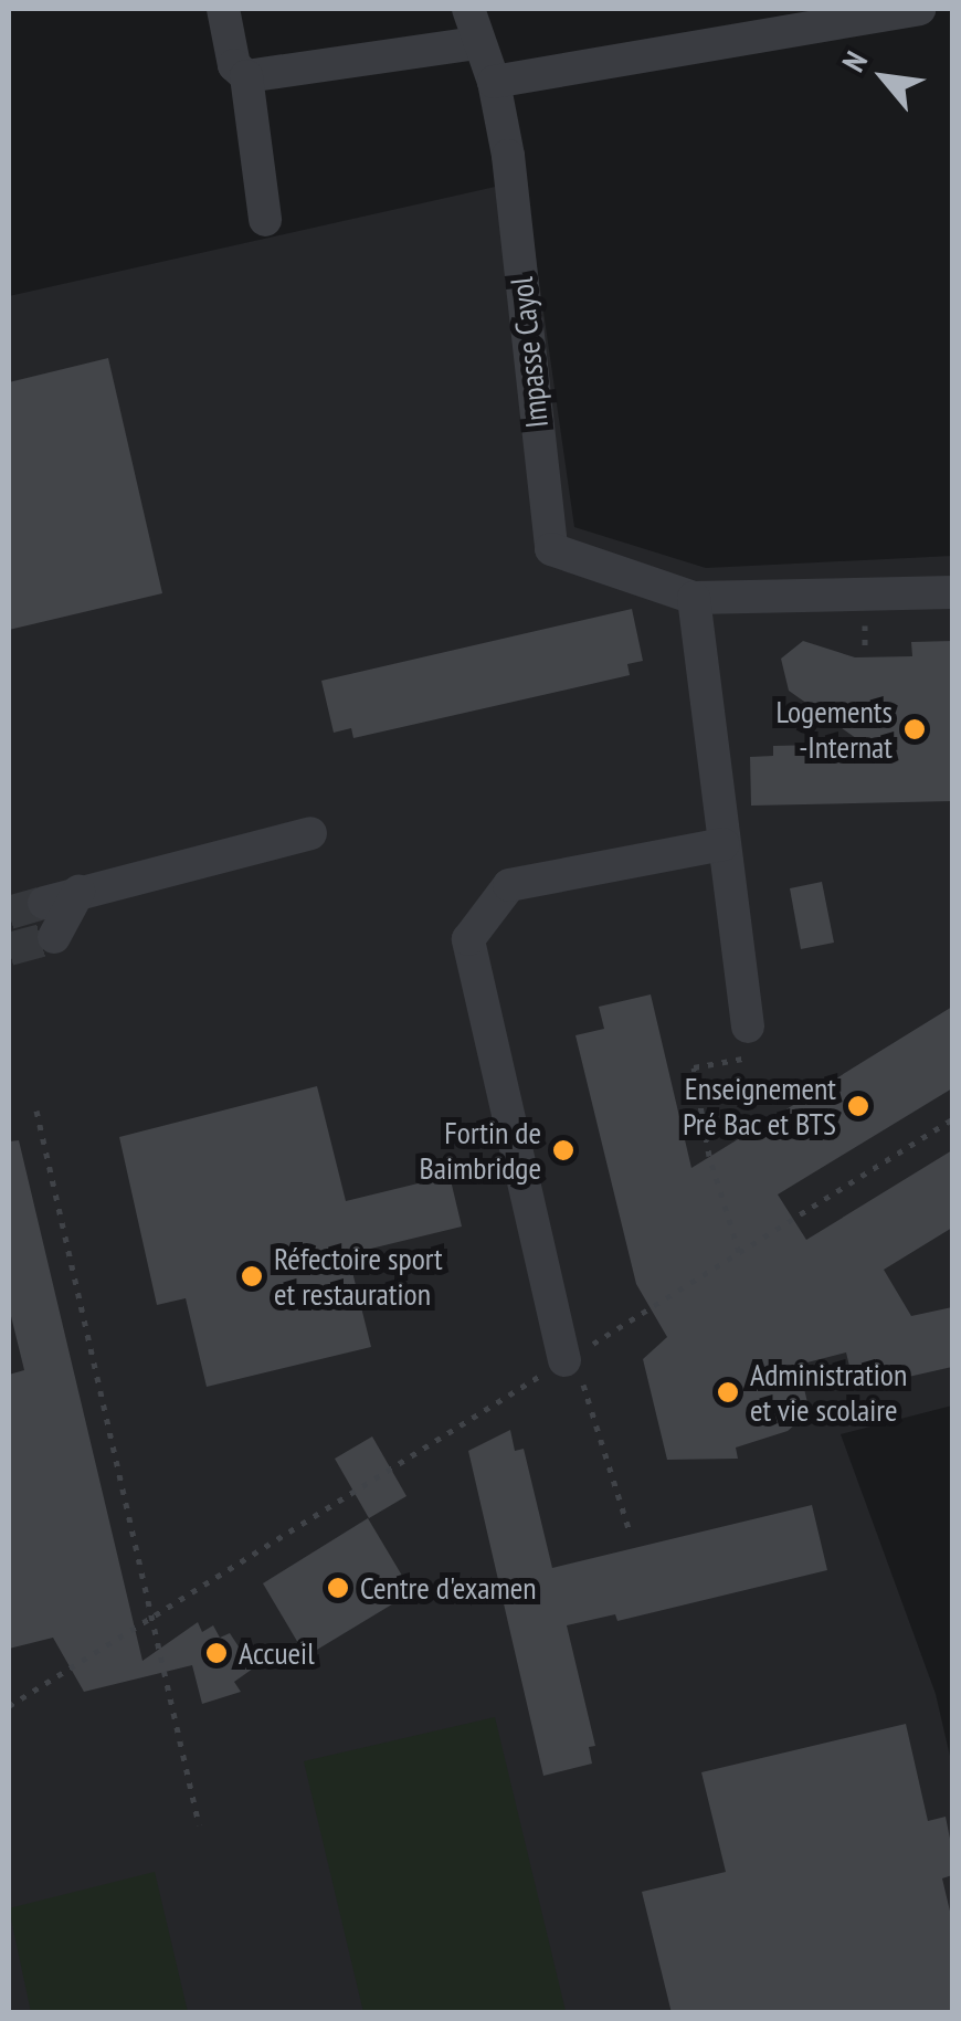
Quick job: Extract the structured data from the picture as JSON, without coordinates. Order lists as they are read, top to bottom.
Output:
{
  "streets": {
    "street": ["Impasse Cayol"]
  },
  "places": [
    "Logements -Internat",
    "Enseignement Pré Bac et BTS",
    "Fortin de Baimbridge",
    "Réfectoire sport et restauration",
    "Administration et vie scolaire",
    "Centre d'examen",
    "Accueil"
  ],
  "north": "top left"
}
